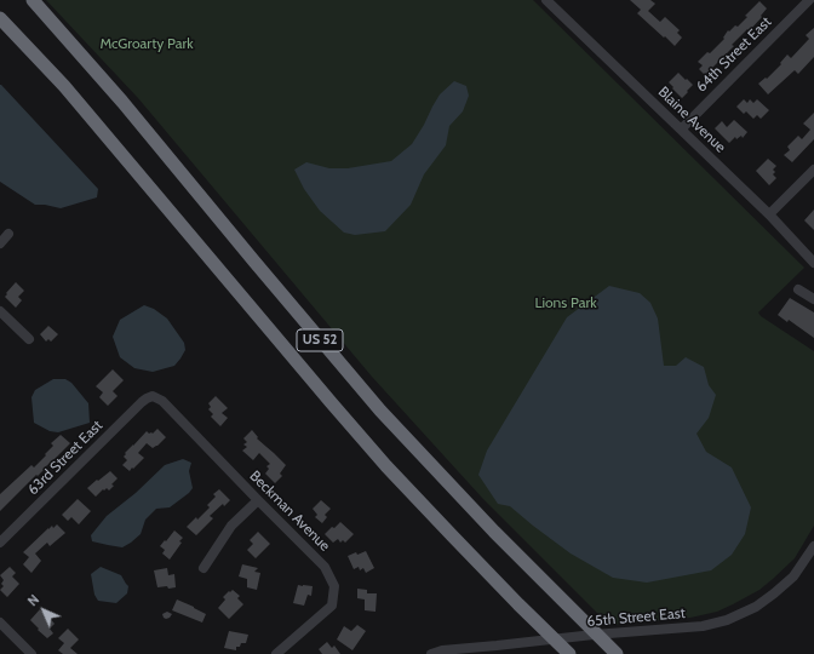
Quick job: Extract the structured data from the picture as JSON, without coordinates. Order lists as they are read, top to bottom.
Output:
{
  "streets": {
    "highway": ["US 52"],
    "street": [
      "64th Street East",
      "Blaine Avenue",
      "63rd Street East",
      "Beckman Avenue",
      "65th Street East"
    ]
  },
  "crossings": [
    ["64th Street East", "Blaine Avenue"],
    ["63rd Street East", "Beckman Avenue"]
  ],
  "parks": ["McGroarty Park", "Lions Park"],
  "north": "top left"
}
